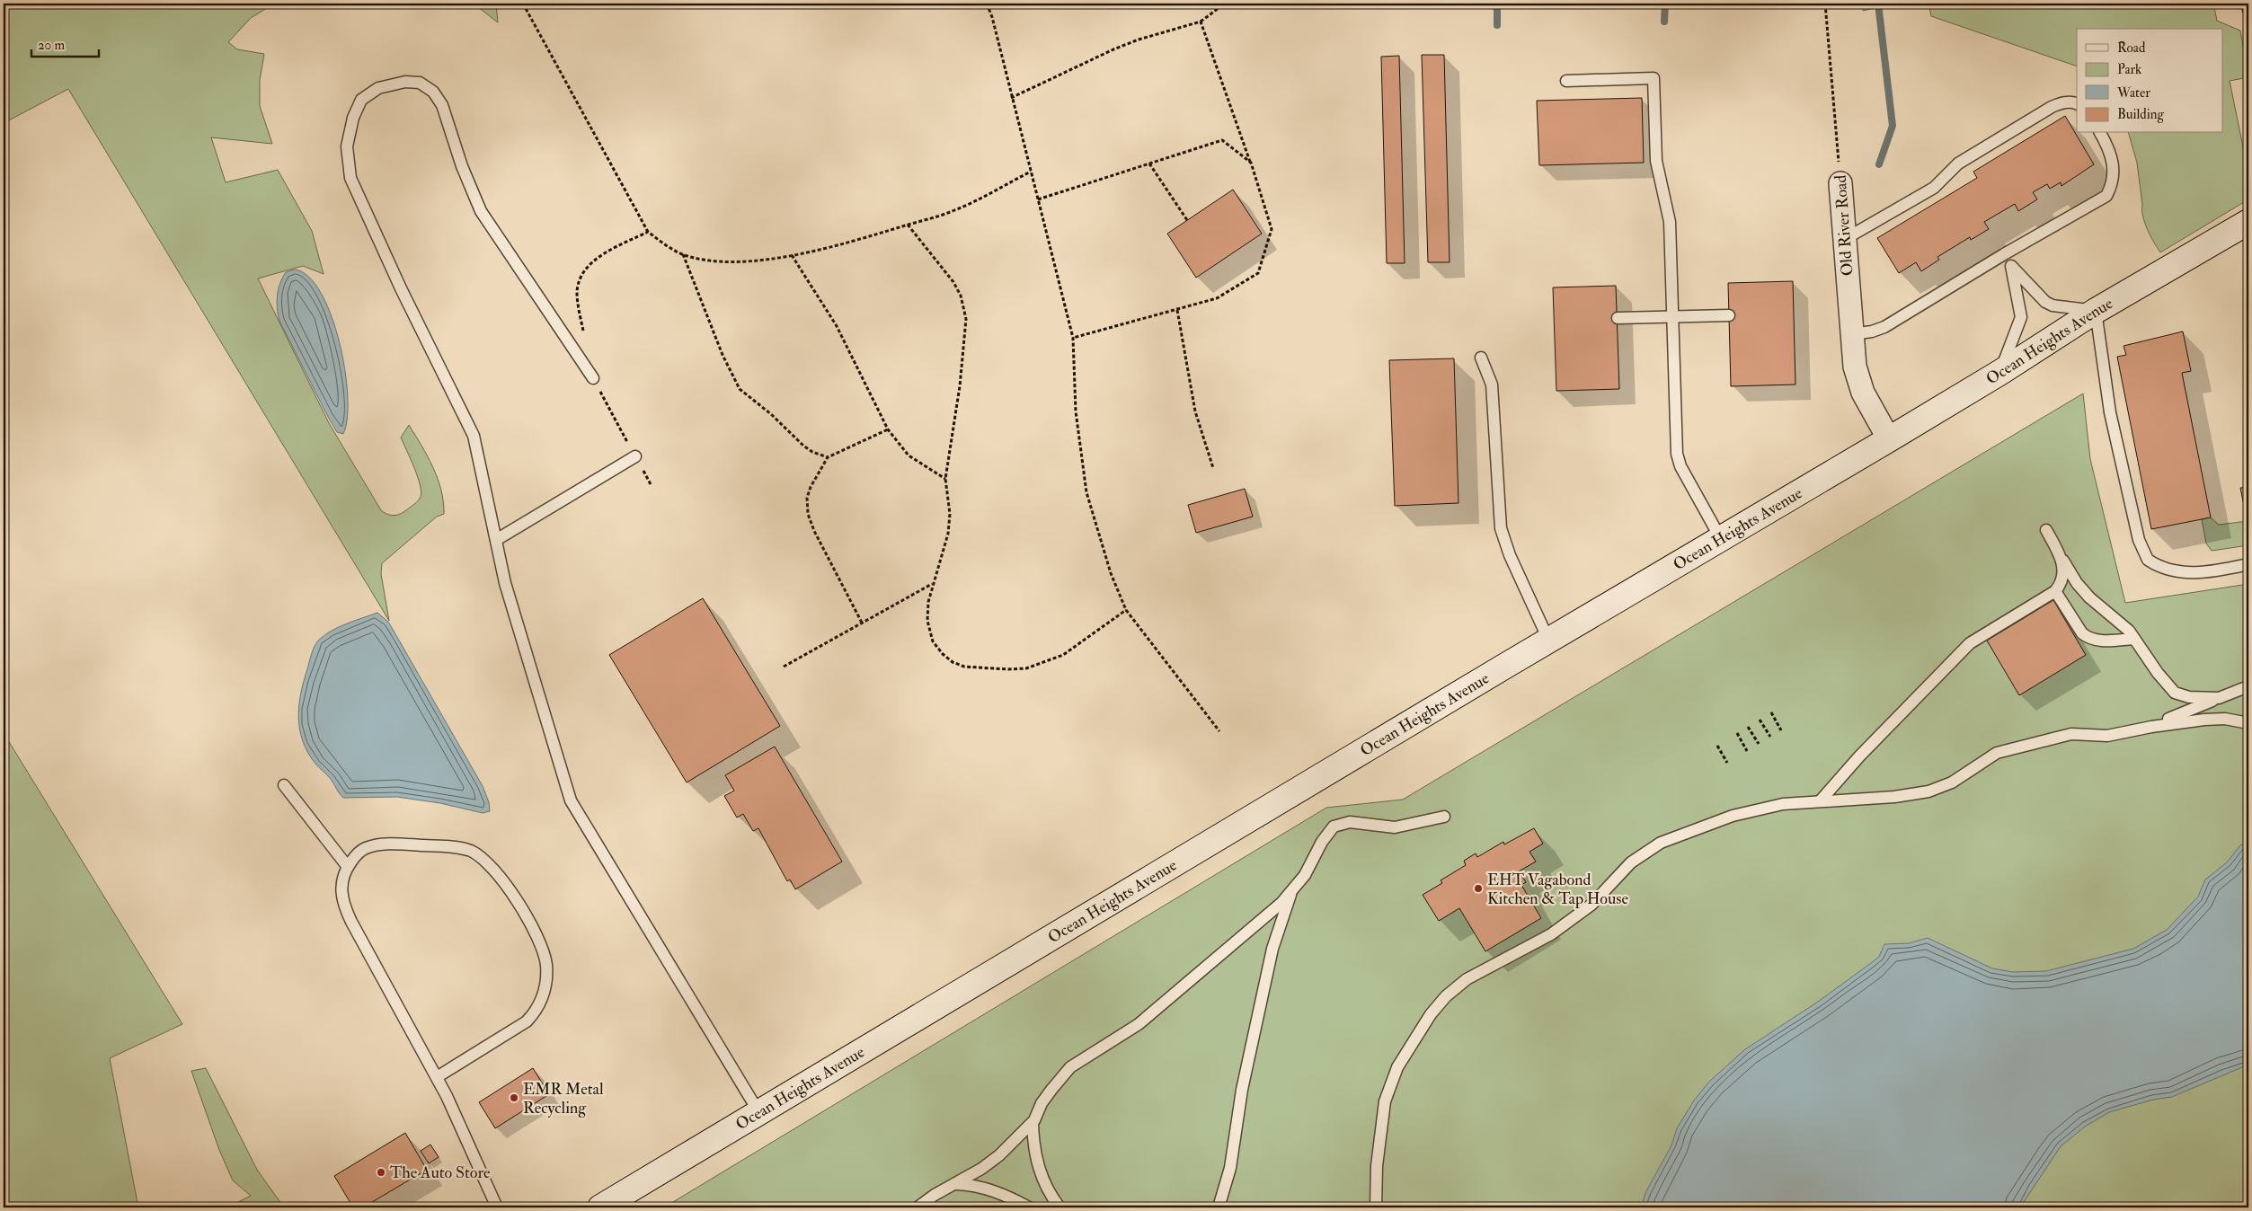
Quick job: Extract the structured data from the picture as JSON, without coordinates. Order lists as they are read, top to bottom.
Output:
{
  "streets": {
    "main road": ["Ocean Heights Avenue"],
    "street": ["Old River Road"]
  },
  "crossings": [
    ["Old River Road", "Ocean Heights Avenue"]
  ],
  "places": ["EHT Vagabond Kitchen & Tap House", "EMR Metal Recycling", "The Auto Store"],
  "legend": [
    "Road",
    "Park",
    "Water",
    "Building"
  ],
  "scale_bar": "20 m"
}
